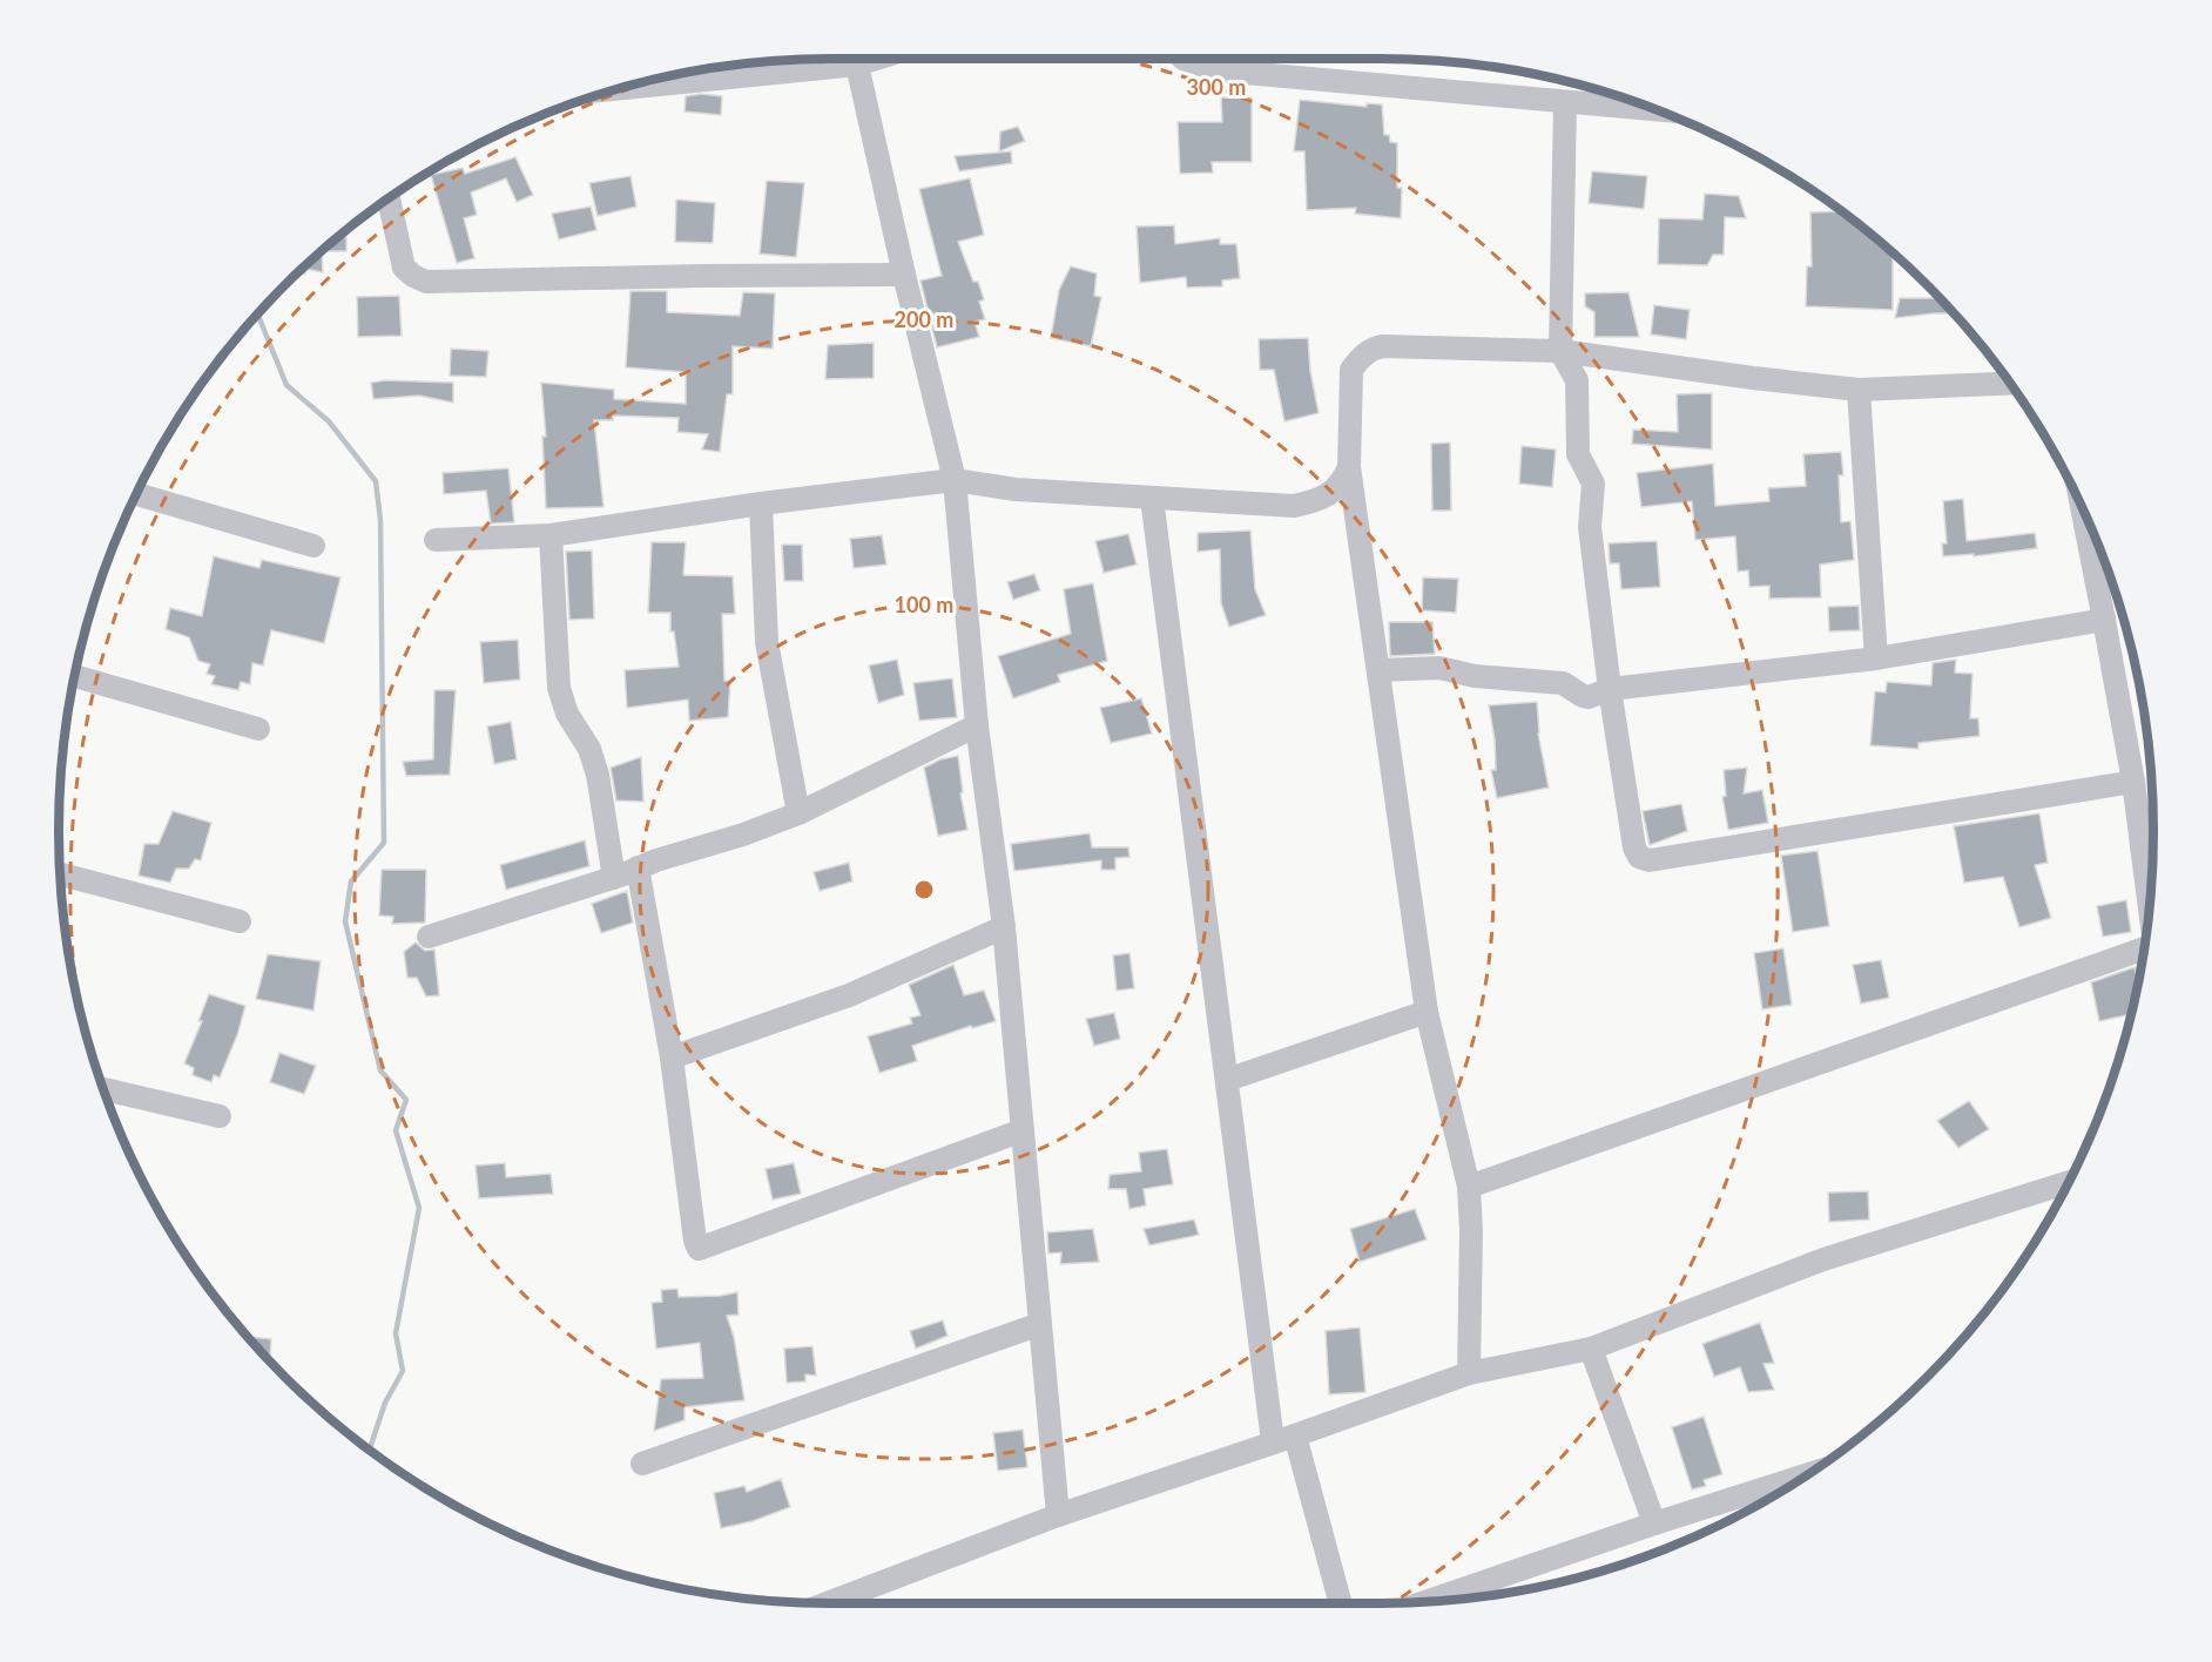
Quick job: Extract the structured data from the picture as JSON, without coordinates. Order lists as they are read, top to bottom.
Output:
{
  "rings": ["300 m", "200 m", "100 m"]
}
